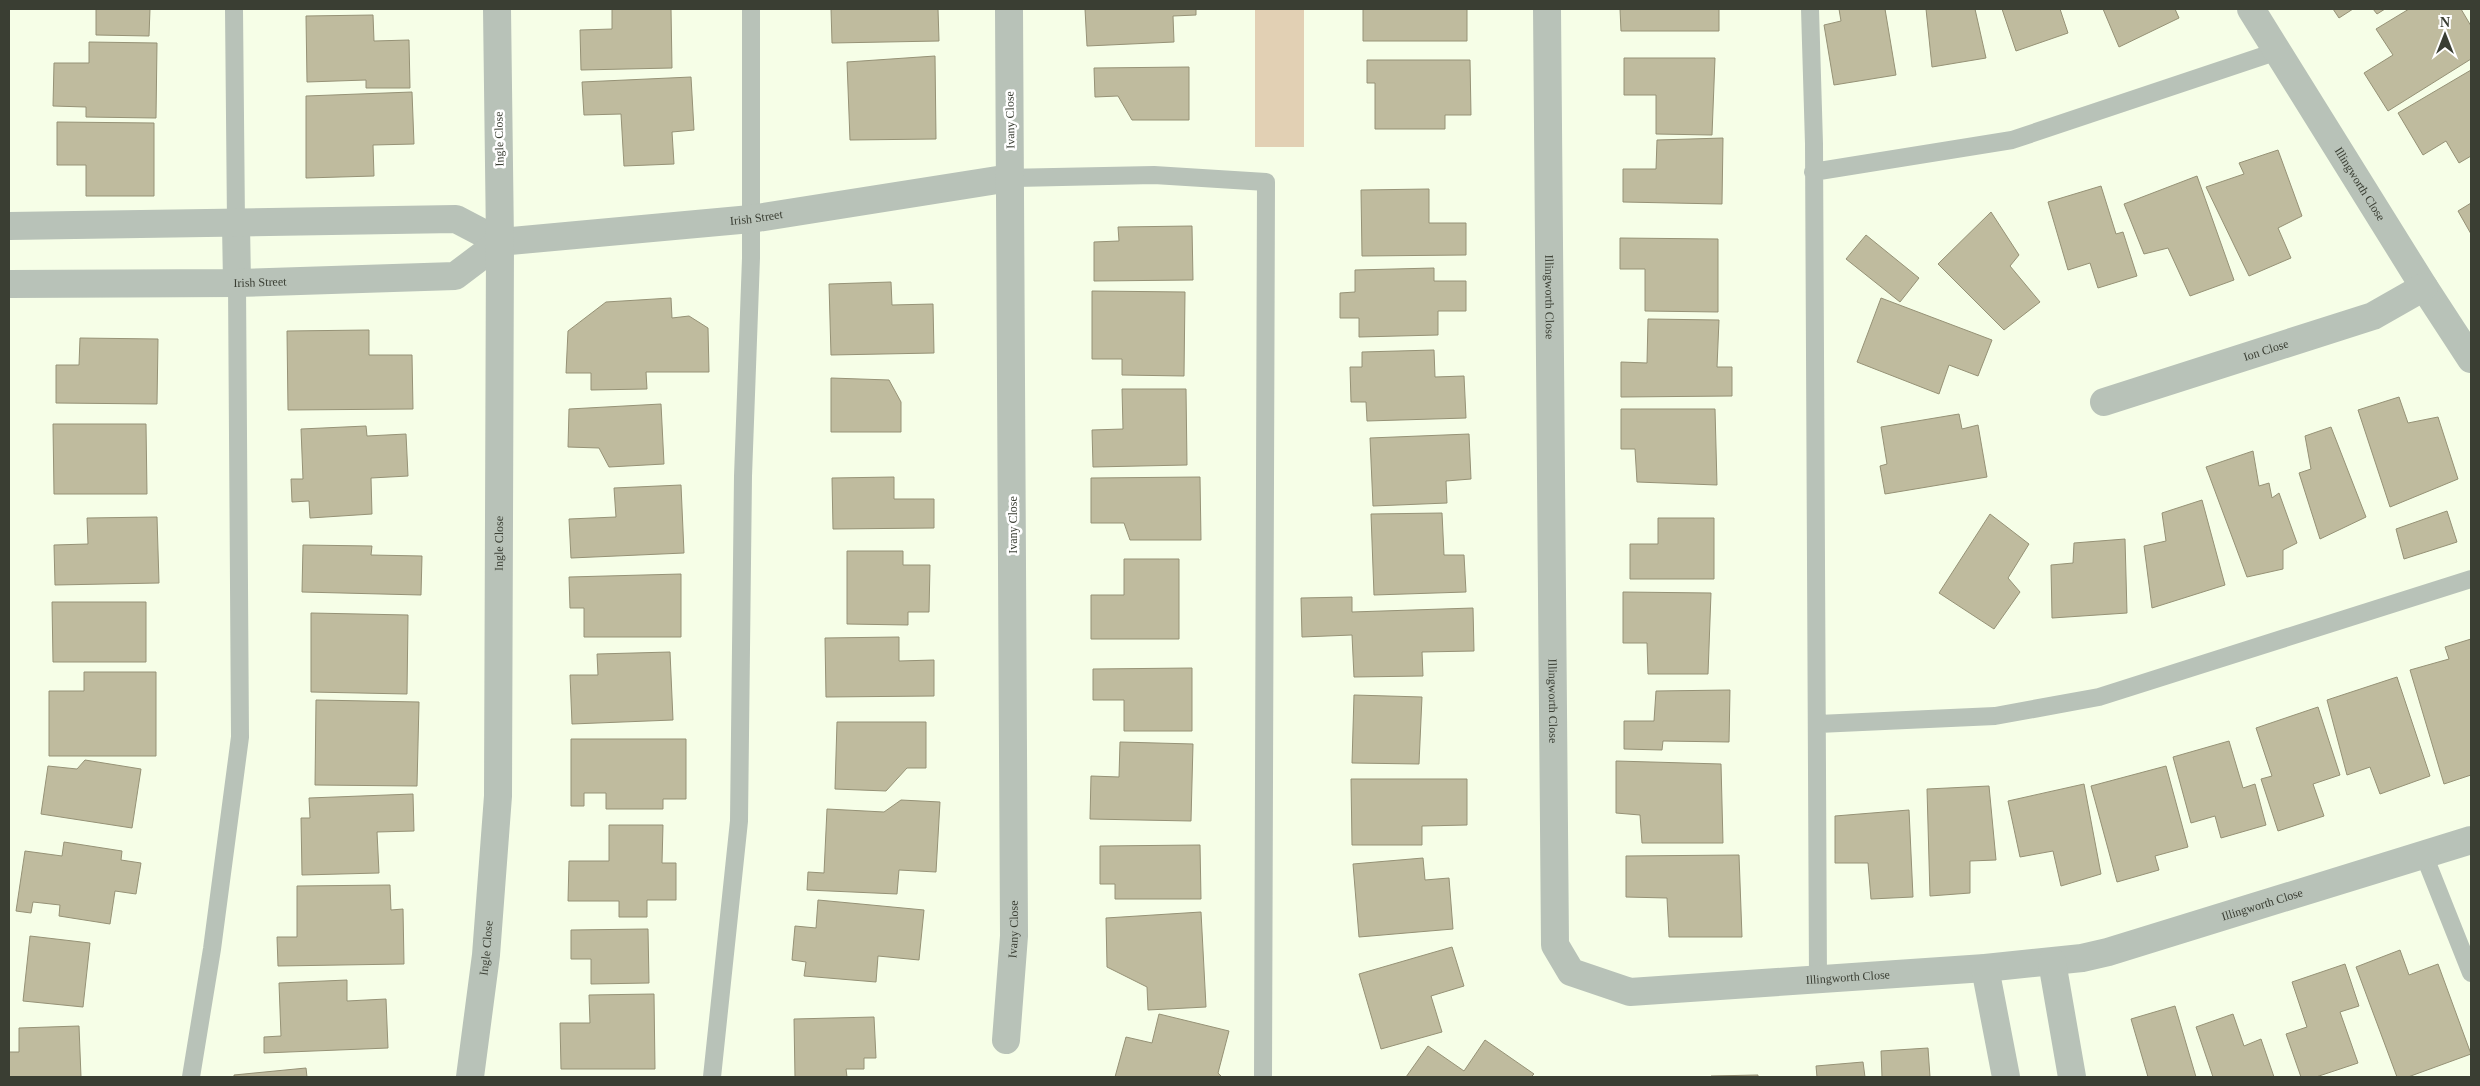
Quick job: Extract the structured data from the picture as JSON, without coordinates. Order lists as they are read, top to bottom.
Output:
{
  "streets": {
    "street": [
      "Ivany Close",
      "Ingle Close",
      "Illingworth Close",
      "Irish Street",
      "Ion Close"
    ]
  },
  "crossings": [
    ["Ivany Close", "Irish Street"],
    ["Ingle Close", "Irish Street"],
    ["Illingworth Close", "Ion Close"]
  ],
  "north": "top"
}
